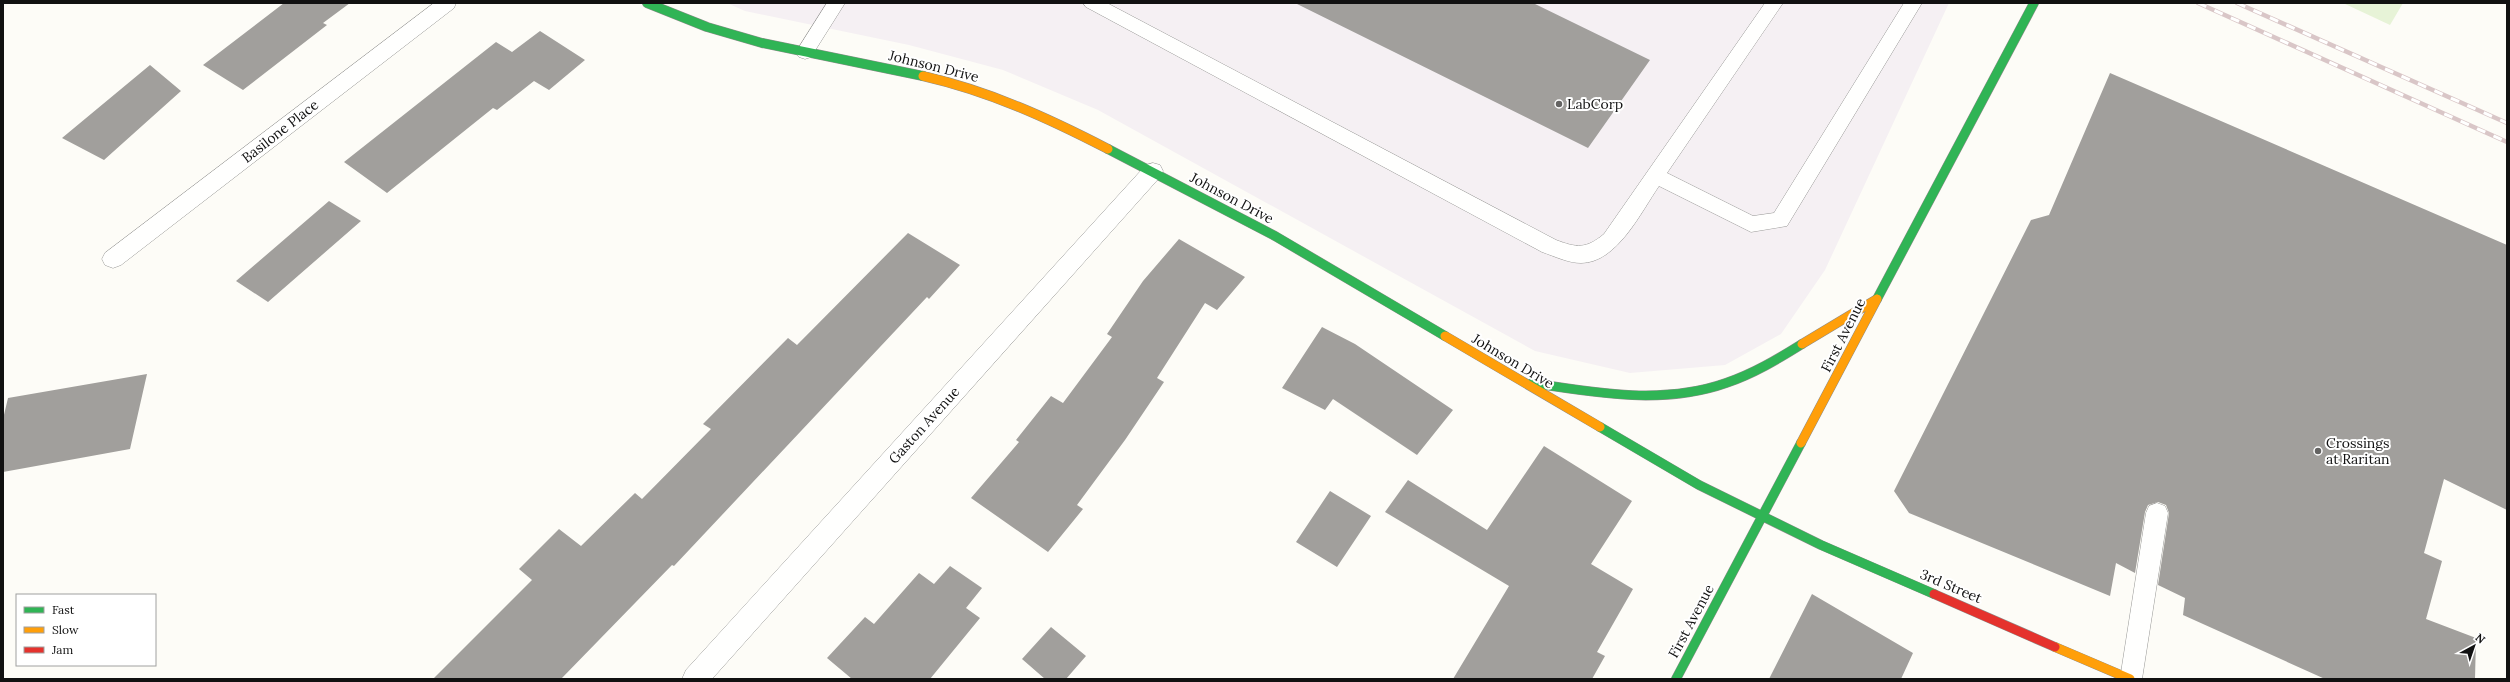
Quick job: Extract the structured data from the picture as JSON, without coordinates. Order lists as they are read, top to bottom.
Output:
{
  "streets": {
    "street": [
      "Johnson Drive",
      "Basilone Place",
      "First Avenue",
      "Gaston Avenue",
      "3rd Street"
    ]
  },
  "crossings": [
    ["Johnson Drive", "First Avenue"],
    ["Johnson Drive", "Gaston Avenue"],
    ["Johnson Drive", "3rd Street"],
    ["First Avenue", "3rd Street"]
  ],
  "places": ["LabCorp", "Crossings at Raritan"],
  "legend": ["Fast", "Slow", "Jam"],
  "north": "top right"
}
